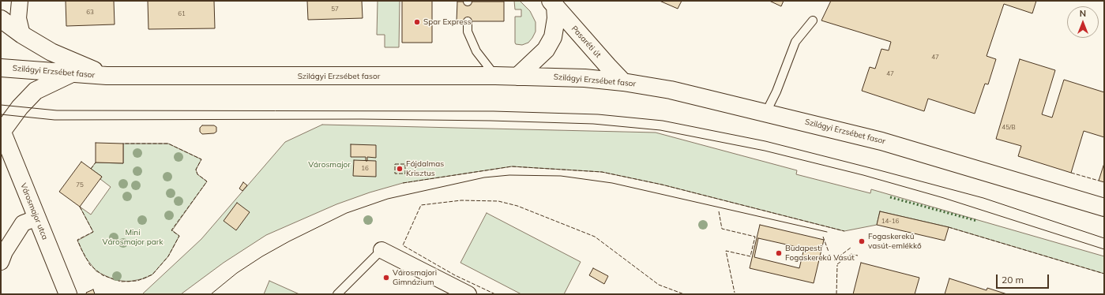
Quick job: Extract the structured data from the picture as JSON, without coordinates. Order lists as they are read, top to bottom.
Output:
{
  "streets": {
    "main road": ["Pasaréti út", "Szilágyi Erzsébet fasor", "Városmajor utca"]
  },
  "crossings": [
    ["Pasaréti út", "Szilágyi Erzsébet fasor"]
  ],
  "parks": ["Városmajor", "Mini Városmajor park"],
  "places": [
    "Spar Express",
    "Fájdalmas Krisztus",
    "Fogaskerekű vasút-emlékkő",
    "Budapesti Fogaskerekű Vasút",
    "Városmajori Gimnázium"
  ],
  "house_numbers": [
    "57",
    "63",
    "61",
    "47",
    "47",
    "45/B",
    "16",
    "75",
    "14-16"
  ],
  "scale_bar": "20 m",
  "north": "top"
}
